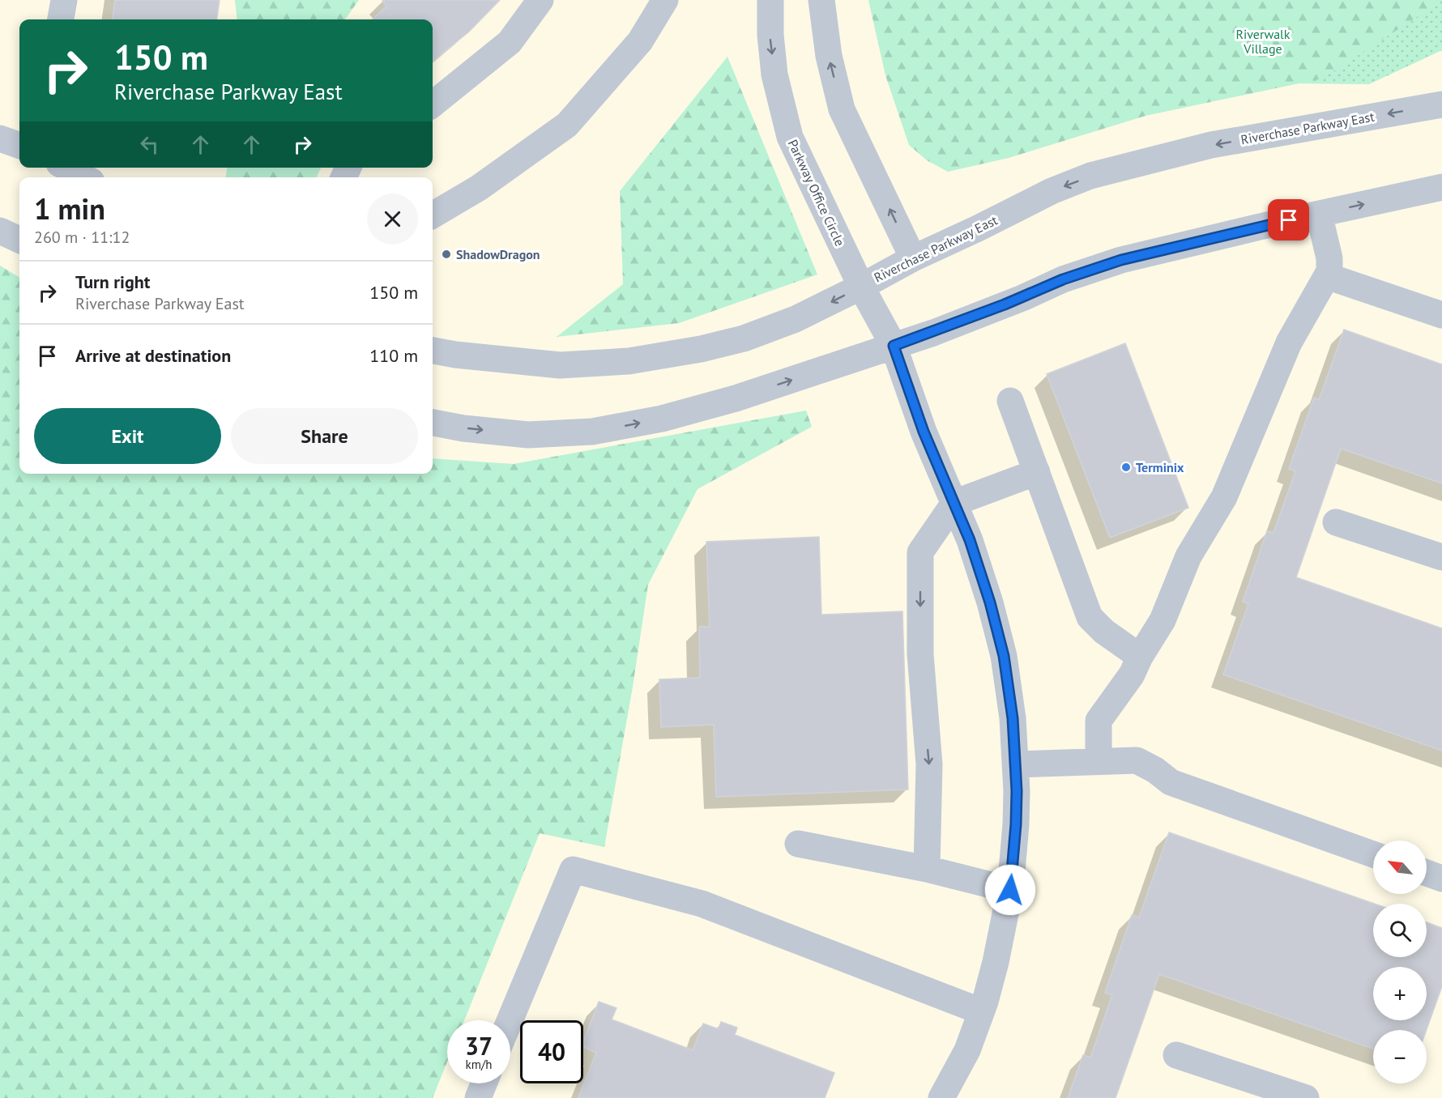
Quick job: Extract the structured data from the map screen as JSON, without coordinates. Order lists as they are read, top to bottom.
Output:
{
  "streets": {
    "street": ["Riverchase Parkway East", "Parkway Office Circle"]
  },
  "crossings": [
    ["Riverchase Parkway East", "Parkway Office Circle"]
  ],
  "parks": ["Riverwalk Village"],
  "places": ["ShadowDragon", "Terminix"],
  "north": "top left",
  "page": {
    "turn": ["150 m", "Riverchase Parkway East"],
    "heading": ["1 min", "260 m · 11:12"],
    "list": [
      {
        "name": "Turn right",
        "note": "Riverchase Parkway East",
        "value": "150 m"
      },
      {
        "name": "Arrive at destination",
        "value": "110 m"
      }
    ],
    "buttons": ["Exit", "Share"],
    "map_buttons": ["+", "−"],
    "speed": "37 km/h",
    "limit": "40"
  }
}
